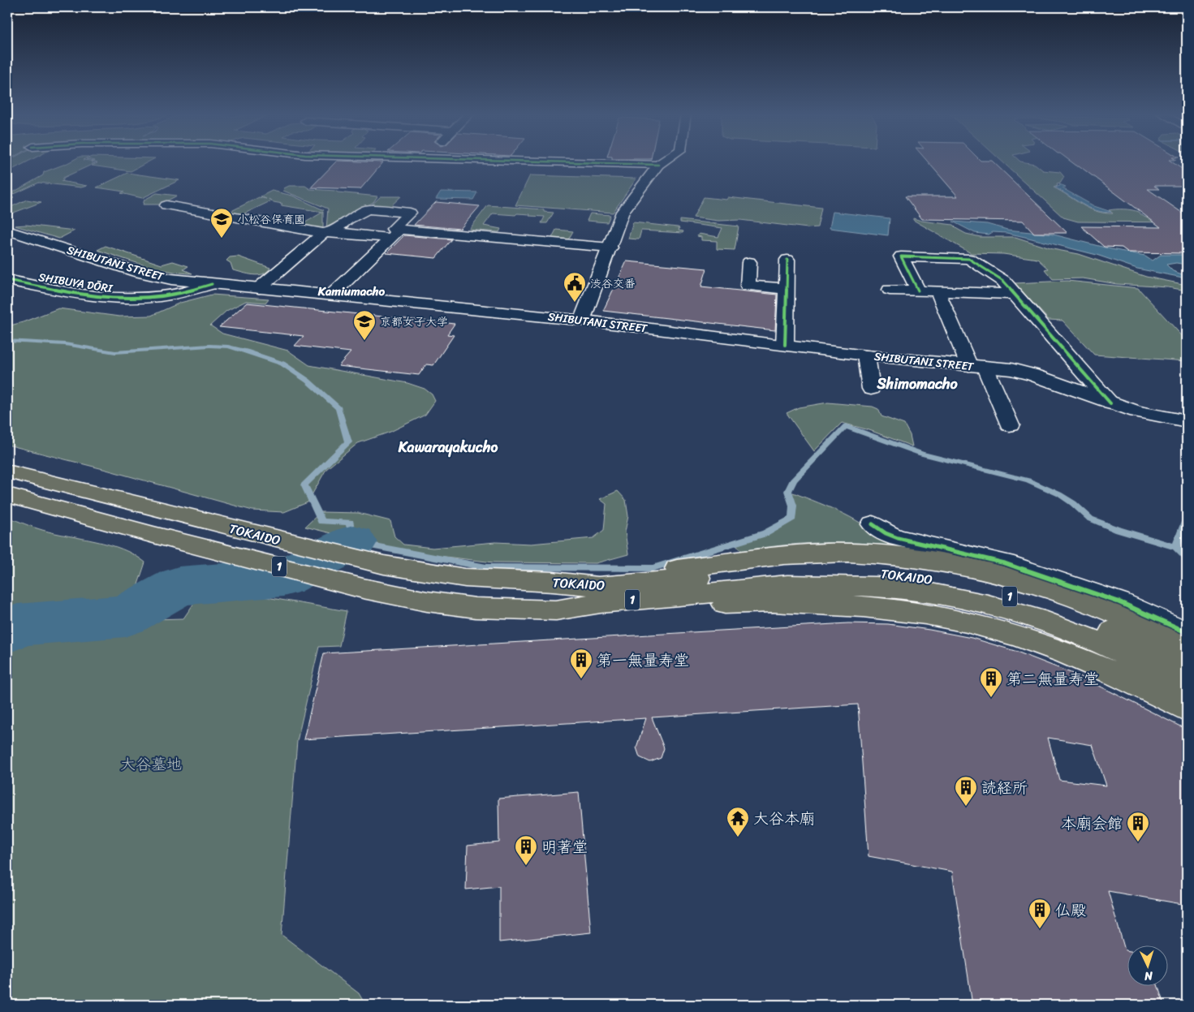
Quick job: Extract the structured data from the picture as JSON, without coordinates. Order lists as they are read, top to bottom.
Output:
{
  "streets": {
    "highway": ["TOKAIDO", "1"],
    "street": ["SHIBUTANI STREET", "SHIBUYA DŌRI"]
  },
  "crossings": [
    ["SHIBUTANI STREET", "SHIBUYA DŌRI"],
    ["TOKAIDO", "1"]
  ],
  "districts": ["Kamiumacho", "Shimomacho", "Kawarayakucho"],
  "parks": ["大谷墓地"],
  "places": {
    "school or university": ["小松谷保育園", "京都女子大学"],
    "public building": ["渋谷交番"],
    "building": [
      "第一無量寿堂",
      "第二無量寿堂",
      "読経所",
      "本廟会館",
      "明著堂",
      "仏殿"
    ],
    "temple": ["大谷本廟"]
  },
  "north": "bottom"
}
